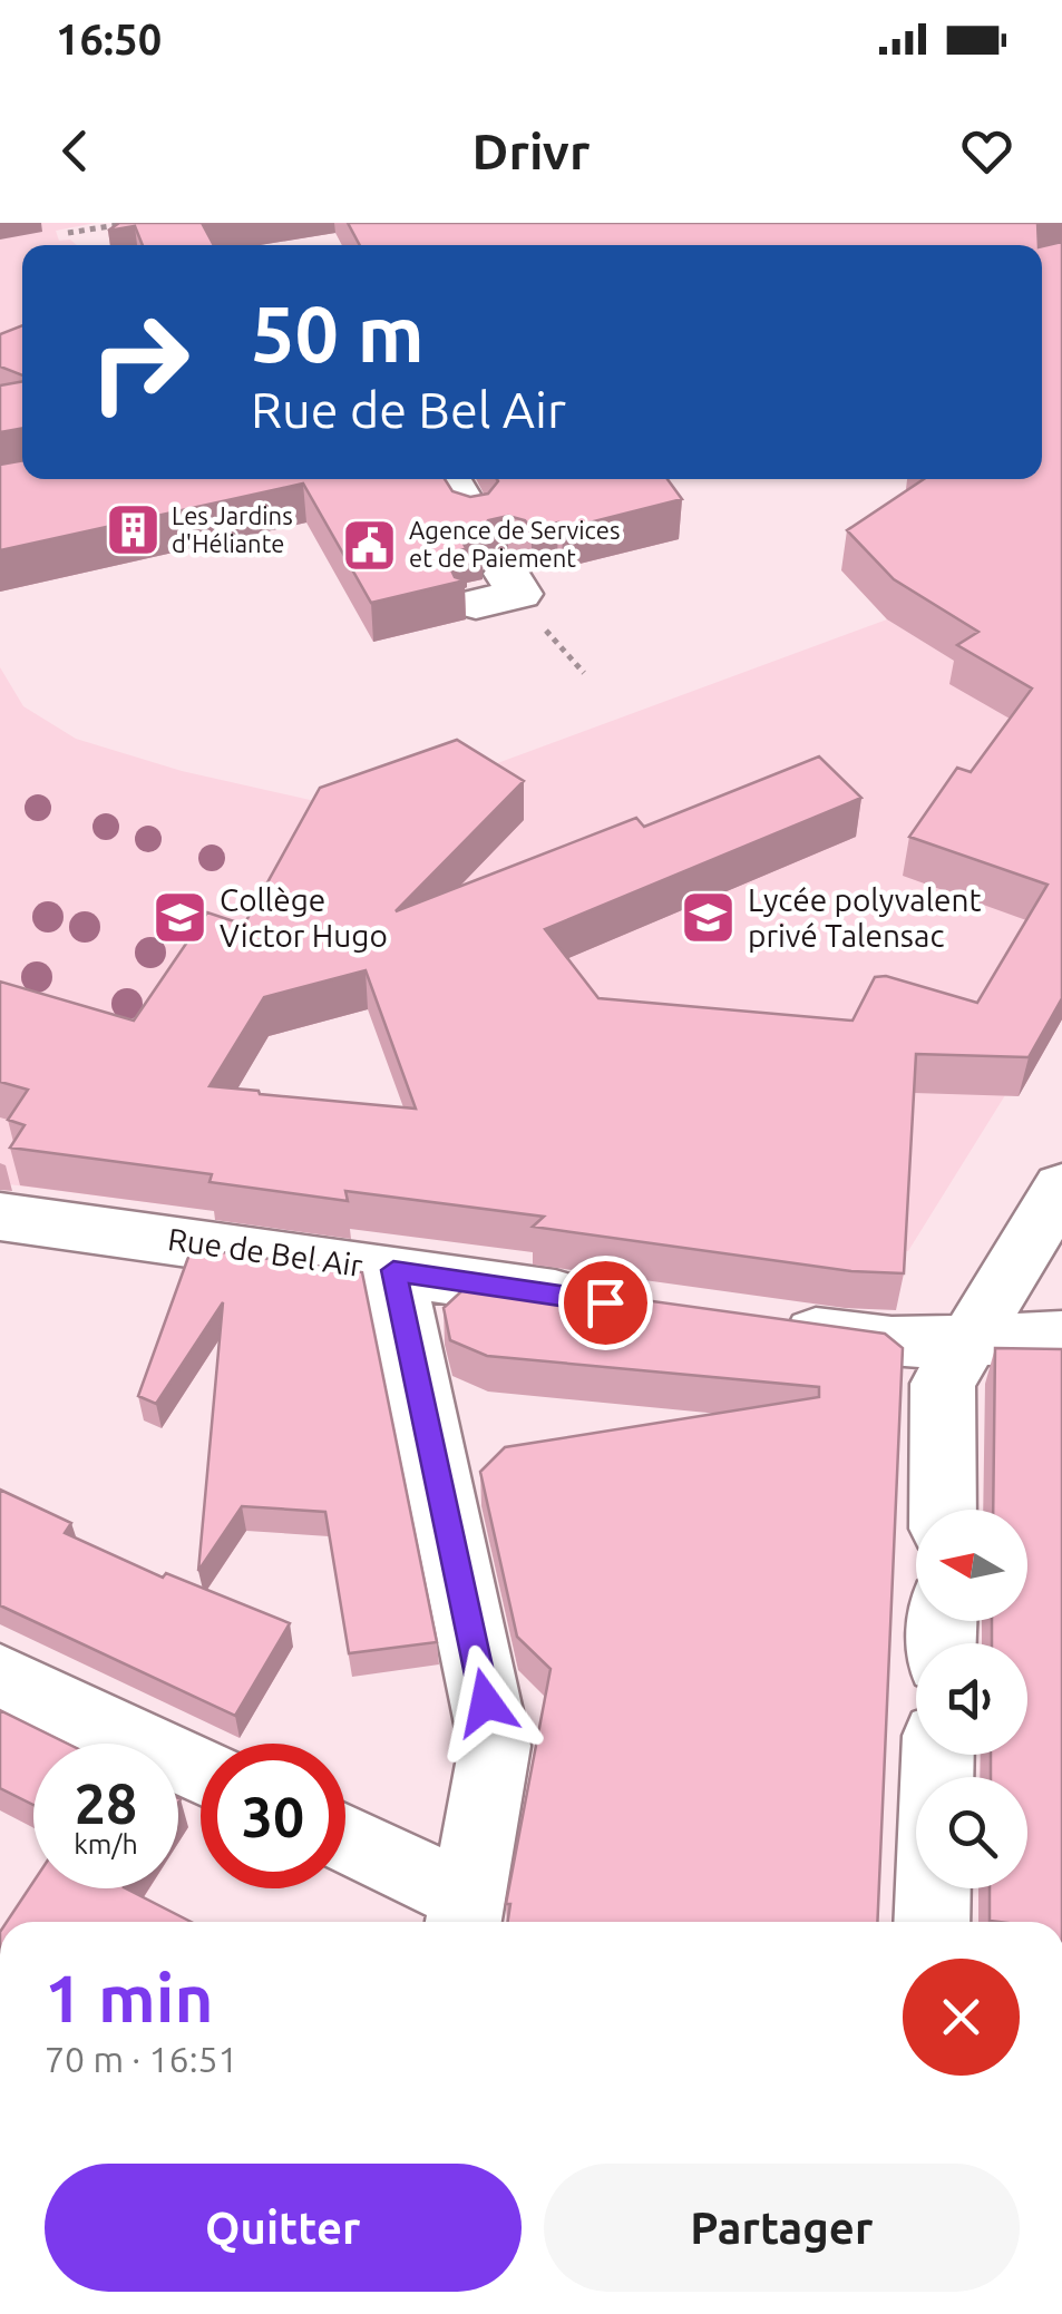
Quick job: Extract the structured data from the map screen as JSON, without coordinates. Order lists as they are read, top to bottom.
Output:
{
  "streets": {
    "street": ["Rue de Bel Air"]
  },
  "places": {
    "building": ["Les Jardins d'Héliante"],
    "public building": ["Agence de Services et de Paiement"],
    "school or university": ["Collège Victor Hugo", "Lycée polyvalent privé Talensac"]
  },
  "north": "left",
  "page": {
    "status": "16:50",
    "header": "Drivr",
    "turn": ["50 m", "Rue de Bel Air"],
    "speed": "28 km/h",
    "limit": "30",
    "heading": ["1 min", "70 m · 16:51"],
    "buttons": ["Quitter", "Partager"]
  }
}
